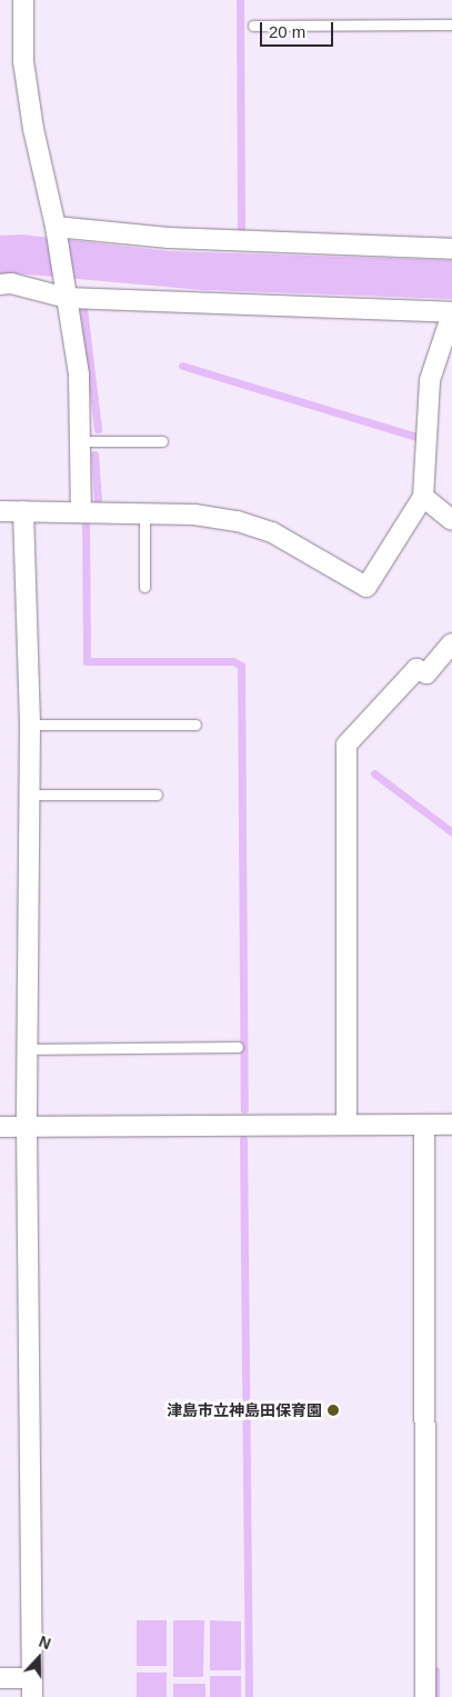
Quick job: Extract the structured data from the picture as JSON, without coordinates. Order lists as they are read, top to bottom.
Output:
{
  "places": ["津島市立神島田保育園"],
  "scale_bar": "20 m",
  "north": "top"
}
